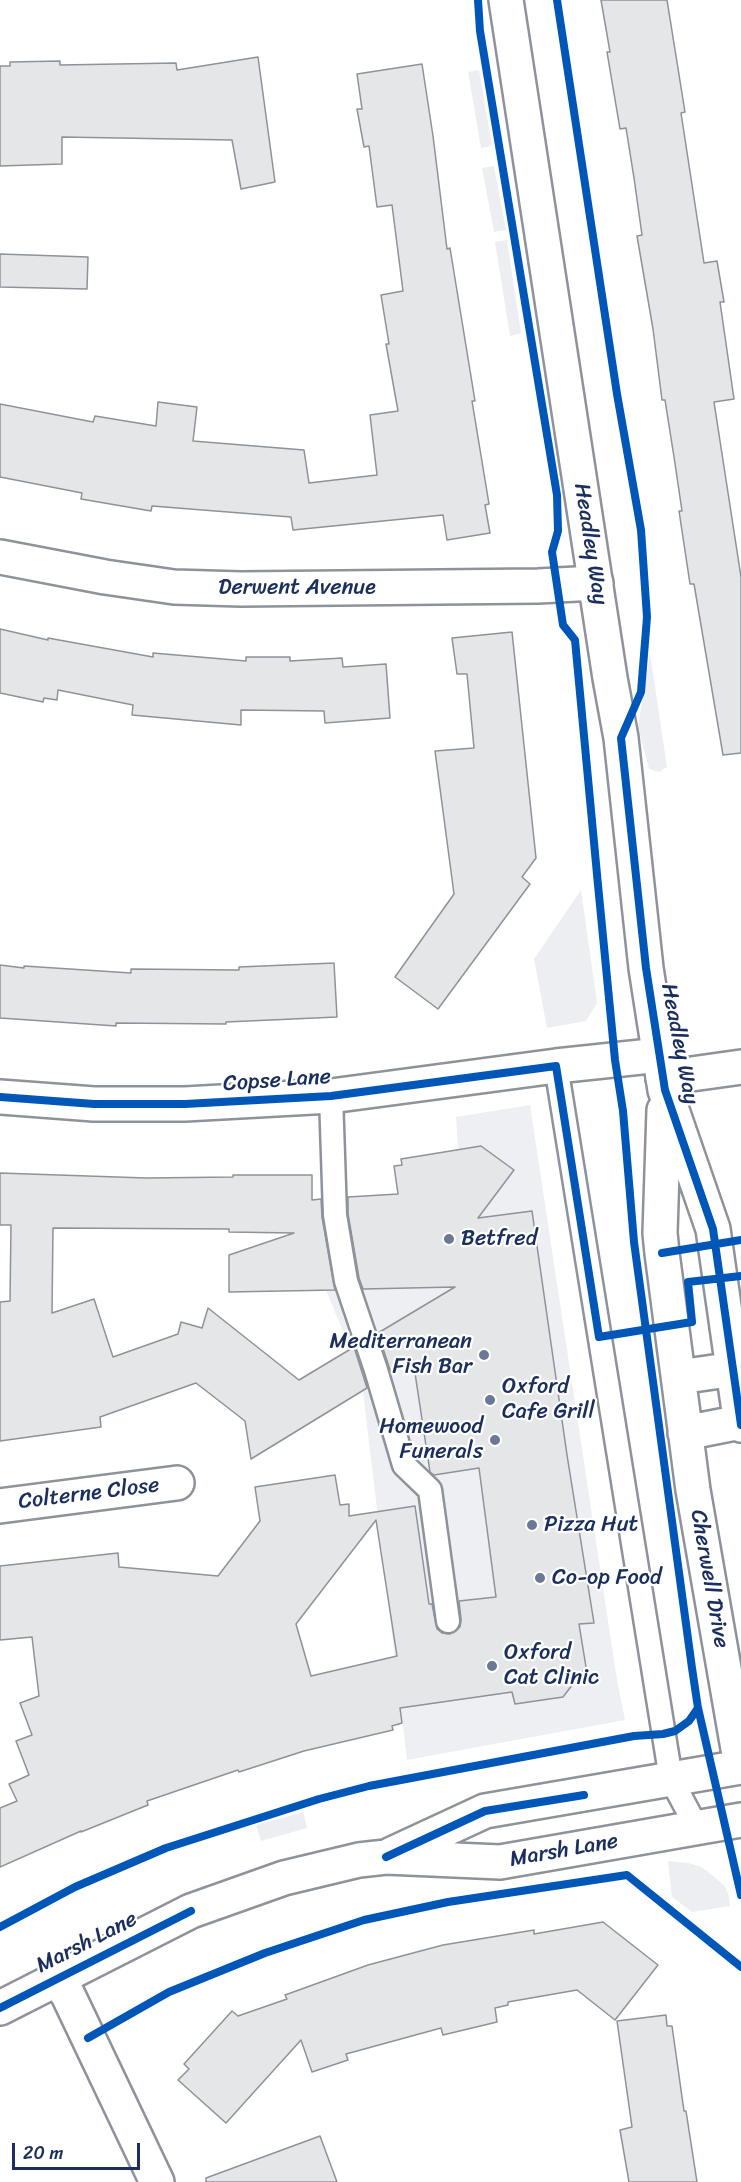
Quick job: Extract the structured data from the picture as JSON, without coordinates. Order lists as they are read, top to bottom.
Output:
{
  "streets": {
    "main road": [
      "Headley Way",
      "Derwent Avenue",
      "Copse Lane",
      "Colterne Close",
      "Cherwell Drive",
      "Marsh Lane"
    ]
  },
  "crossings": [
    ["Headley Way", "Derwent Avenue"],
    ["Headley Way", "Copse Lane"],
    ["Headley Way", "Cherwell Drive"],
    ["Cherwell Drive", "Marsh Lane"]
  ],
  "places": [
    "Betfred",
    "Mediterranean Fish Bar",
    "Oxford Cafe Grill",
    "Homewood Funerals",
    "Pizza Hut",
    "Co-op Food",
    "Oxford Cat Clinic"
  ],
  "scale_bar": "20 m"
}
